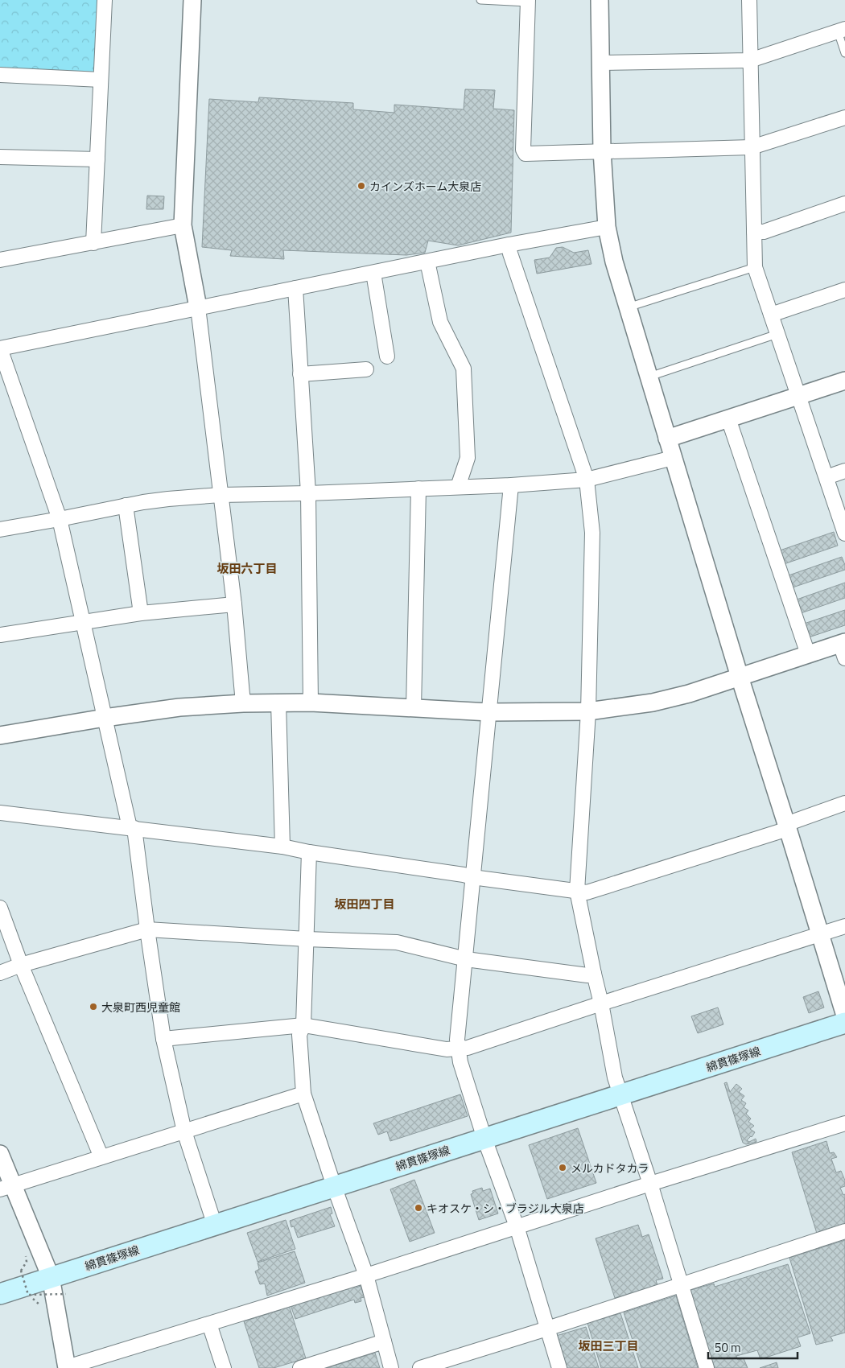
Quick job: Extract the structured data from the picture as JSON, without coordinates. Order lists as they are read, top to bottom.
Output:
{
  "streets": {
    "main road": ["綿貫篠塚線"]
  },
  "districts": ["坂田六丁目", "坂田四丁目", "坂田三丁目"],
  "places": [
    "カインズホーム大泉店",
    "大泉町西児童館",
    "メルカドタカラ",
    "キオスケ・シ・ブラジル大泉店"
  ],
  "scale_bar": "50 m"
}
